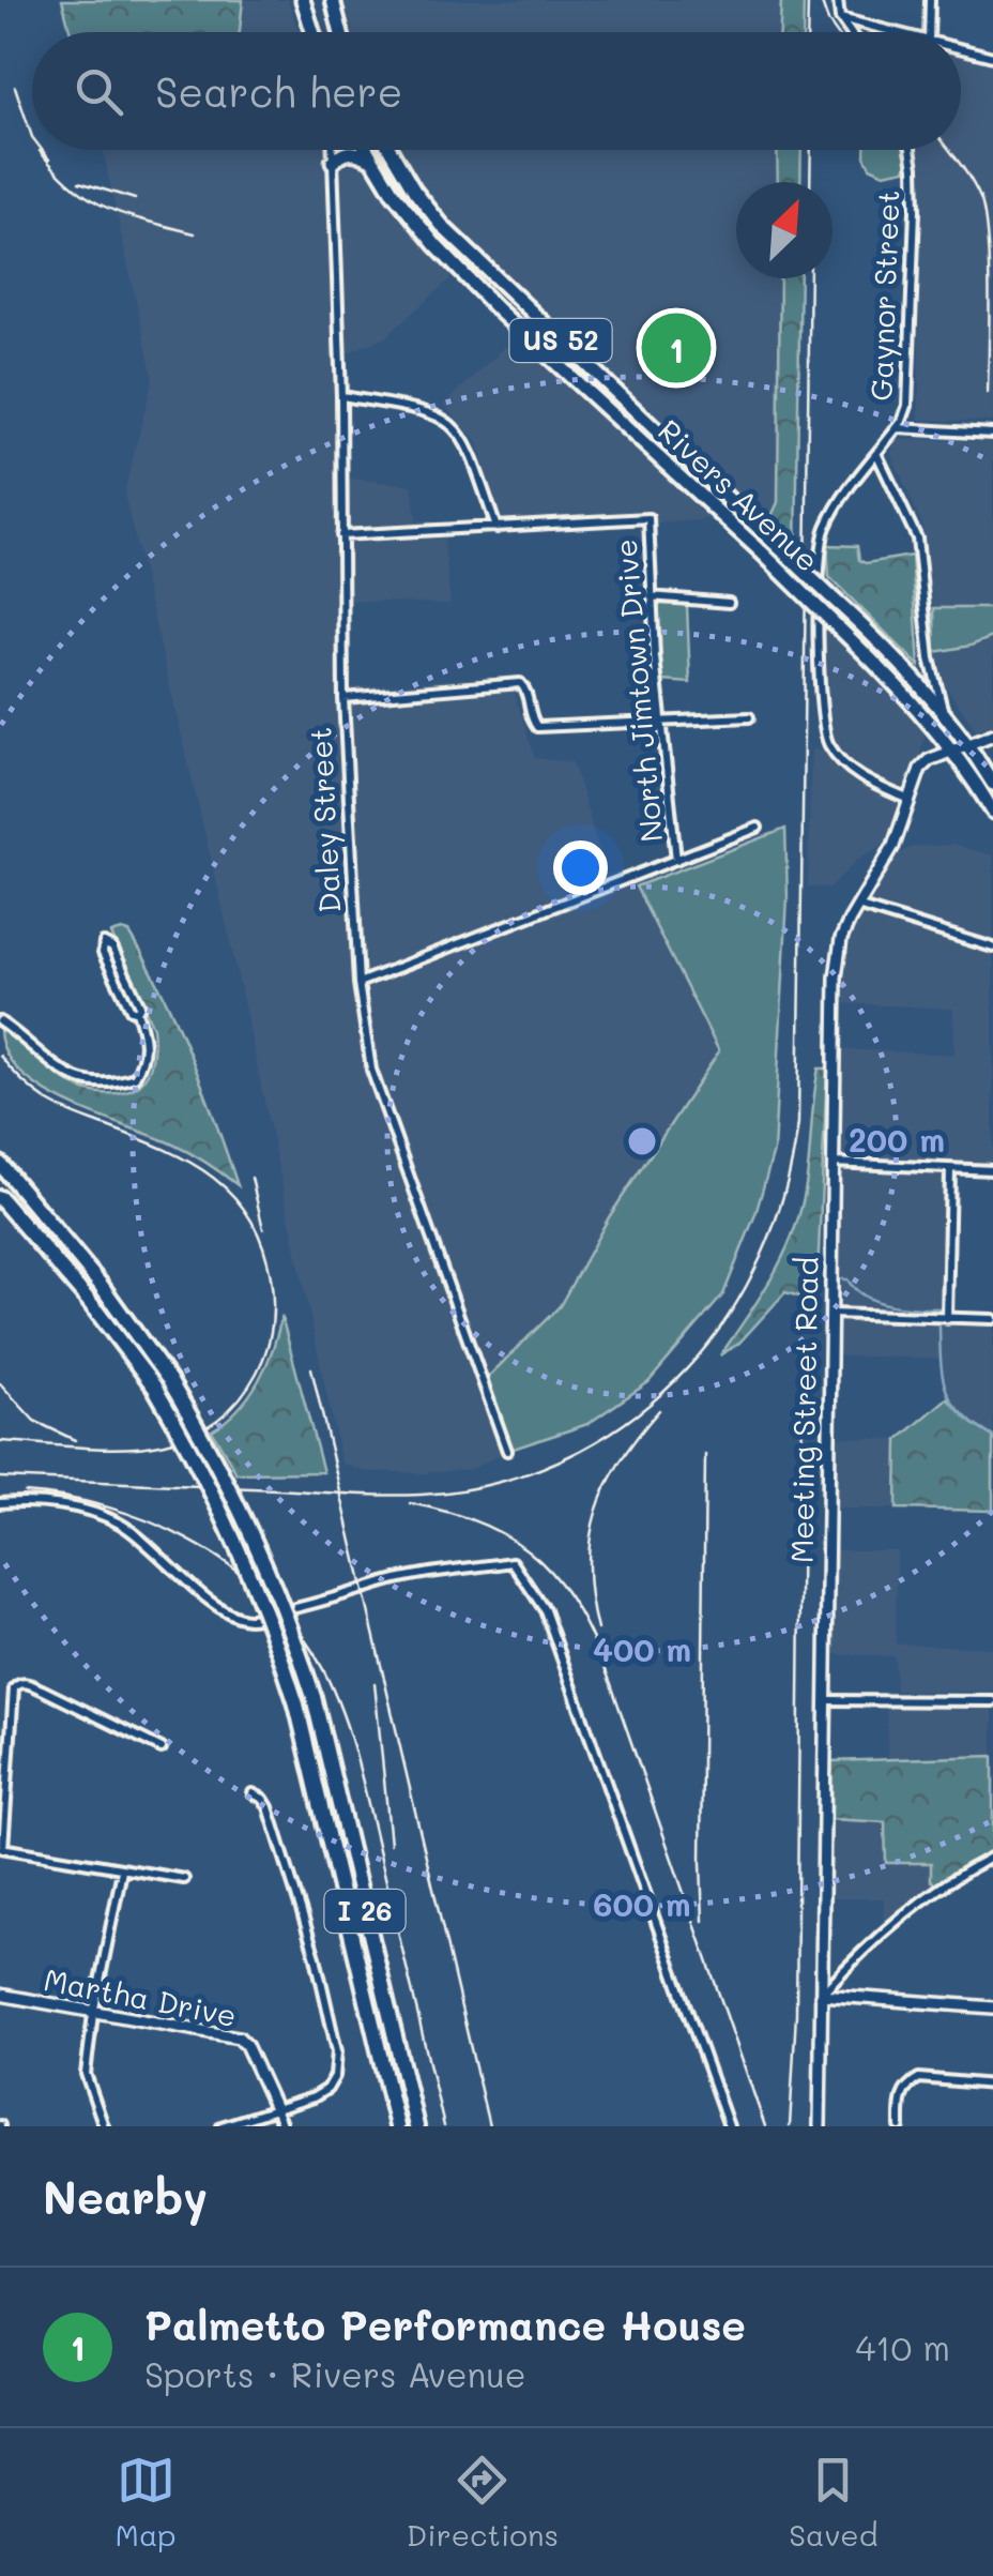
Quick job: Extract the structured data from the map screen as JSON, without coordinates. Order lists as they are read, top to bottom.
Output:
{
  "streets": {
    "highway": ["I 26"],
    "main road": ["US 52", "Rivers Avenue"],
    "street": [
      "Gaynor Street",
      "North Jimtown Drive",
      "Daley Street",
      "Meeting Street Road",
      "Martha Drive"
    ]
  },
  "crossings": [
    ["Gaynor Street", "Meeting Street Road"],
    ["Rivers Avenue", "Meeting Street Road"]
  ],
  "north": "top right",
  "page": {
    "search": "Search here",
    "pins": "1",
    "heading": "Nearby",
    "list": [
      {
        "mark": "1",
        "name": "Palmetto Performance House",
        "note": "Sports · Rivers Avenue",
        "value": "410 m"
      }
    ],
    "nav": ["Map", "Directions", "Saved"]
  },
  "rings": ["200 m", "400 m", "600 m"]
}
